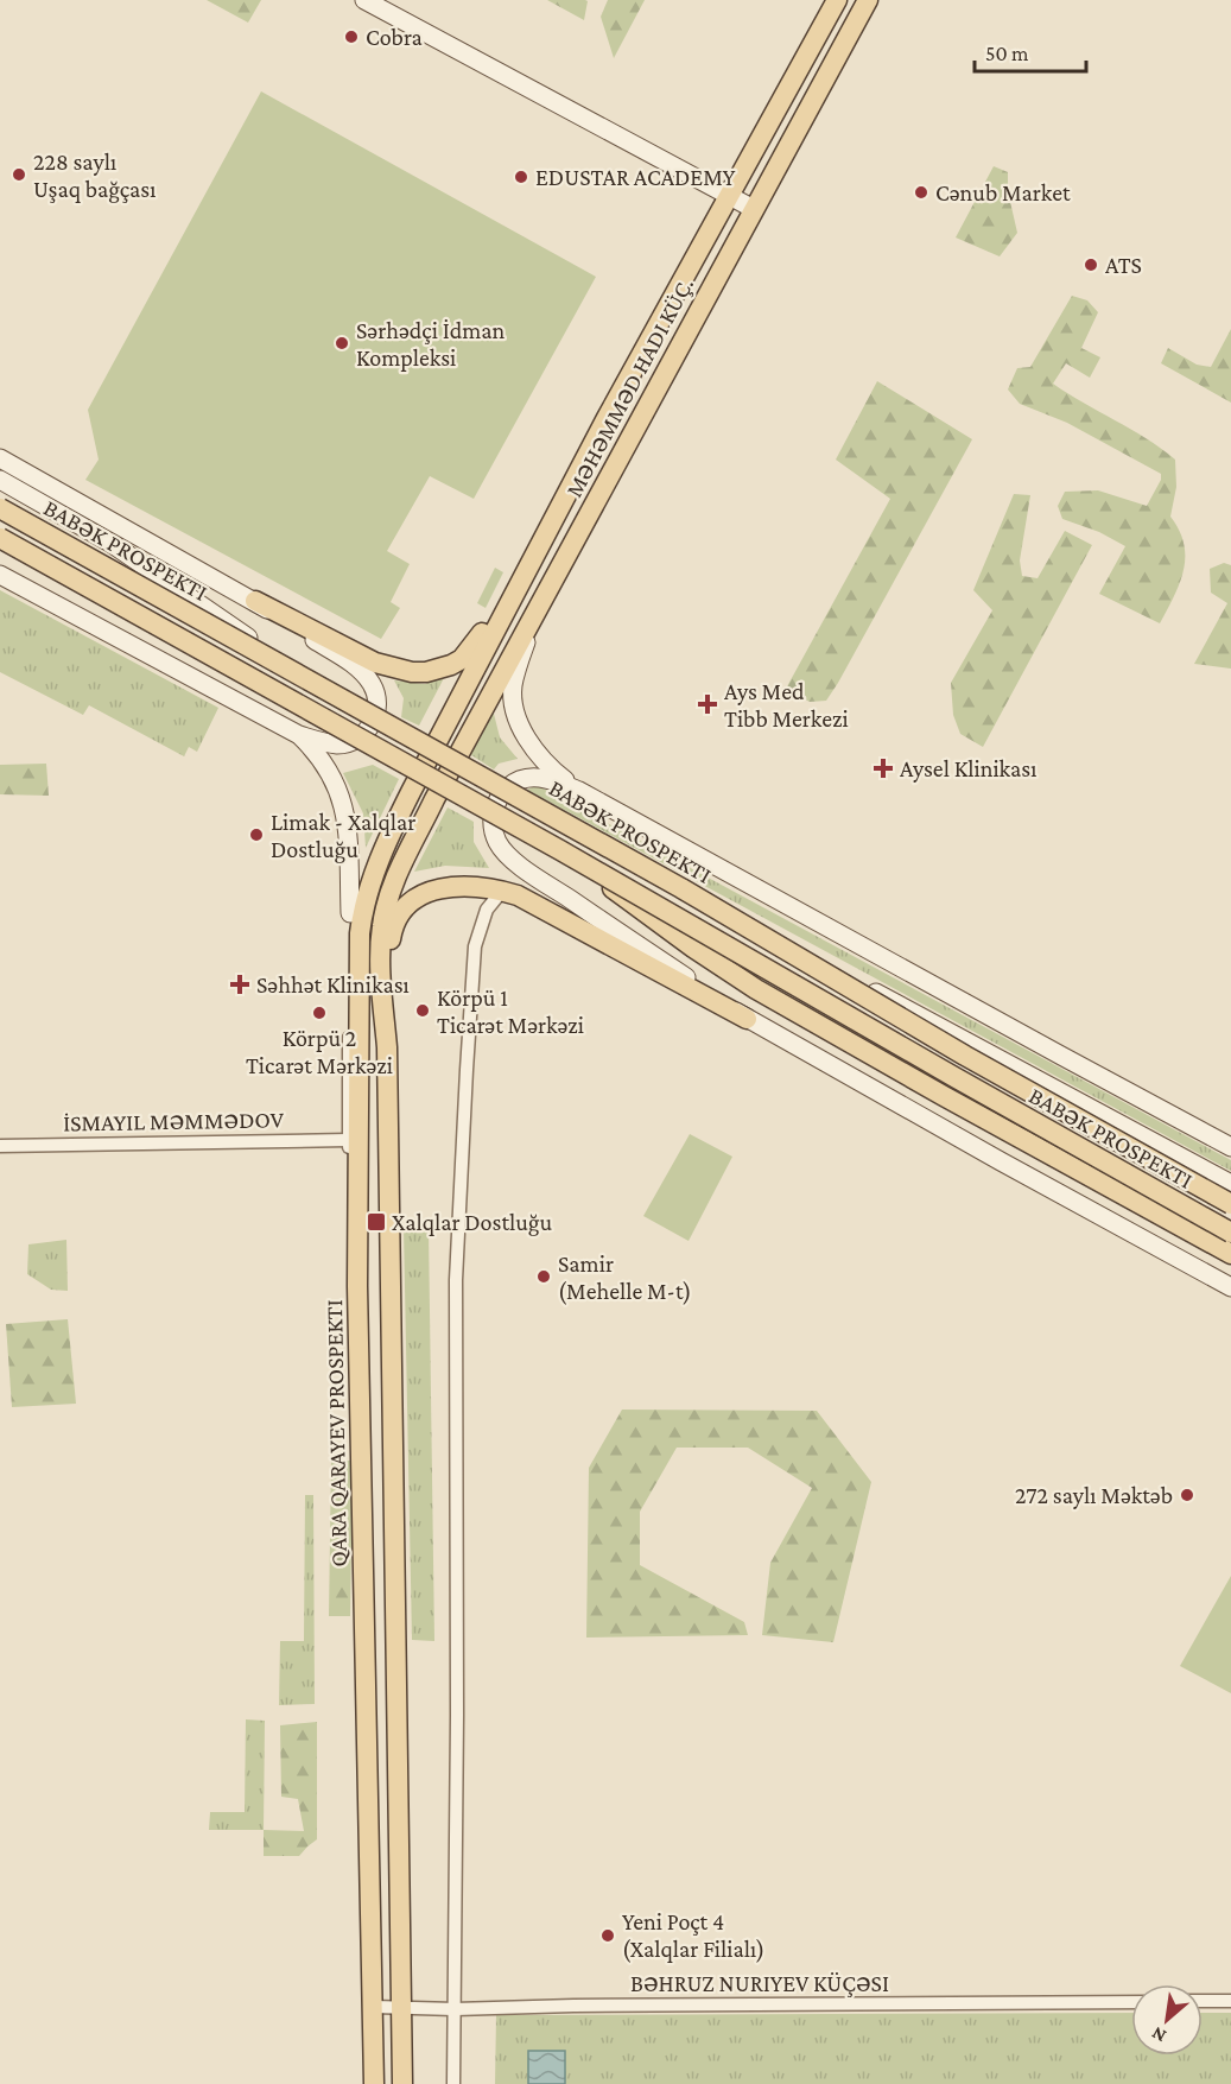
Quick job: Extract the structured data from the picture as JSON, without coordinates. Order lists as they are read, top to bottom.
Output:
{
  "streets": {
    "main road": ["MƏHƏMMƏD HADI KÜÇ.", "BABƏK PROSPEKTI", "QARA QARAYEV PROSPEKTI"],
    "street": ["BƏHRUZ NURIYEV KÜÇƏSI"]
  },
  "crossings": [
    ["MƏHƏMMƏD HADI KÜÇ.", "QARA QARAYEV PROSPEKTI"],
    ["QARA QARAYEV PROSPEKTI", "BƏHRUZ NURIYEV KÜÇƏSI"]
  ],
  "places": {
    "other": [
      "Cobra",
      "228 saylı Uşaq bağçası",
      "EDUSTAR ACADEMY",
      "Cənub Market",
      "ATS",
      "Sərhədçi İdman Kompleksi",
      "Limak - Xalqlar Dostluğu",
      "Körpü 1 Ticarət Mərkəzi",
      "Körpü 2 Ticarət Mərkəzi",
      "Samir (Mehelle M-t)",
      "272 saylı Məktəb",
      "Yeni Poçt 4 (Xalqlar Filialı)"
    ],
    "health": ["Ays Med Tibb Merkezi", "Aysel Klinikası", "Səhhət Klinikası"],
    "transit": ["Xalqlar Dostluğu"]
  },
  "scale_bar": "50 m",
  "north": "bottom left"
}
